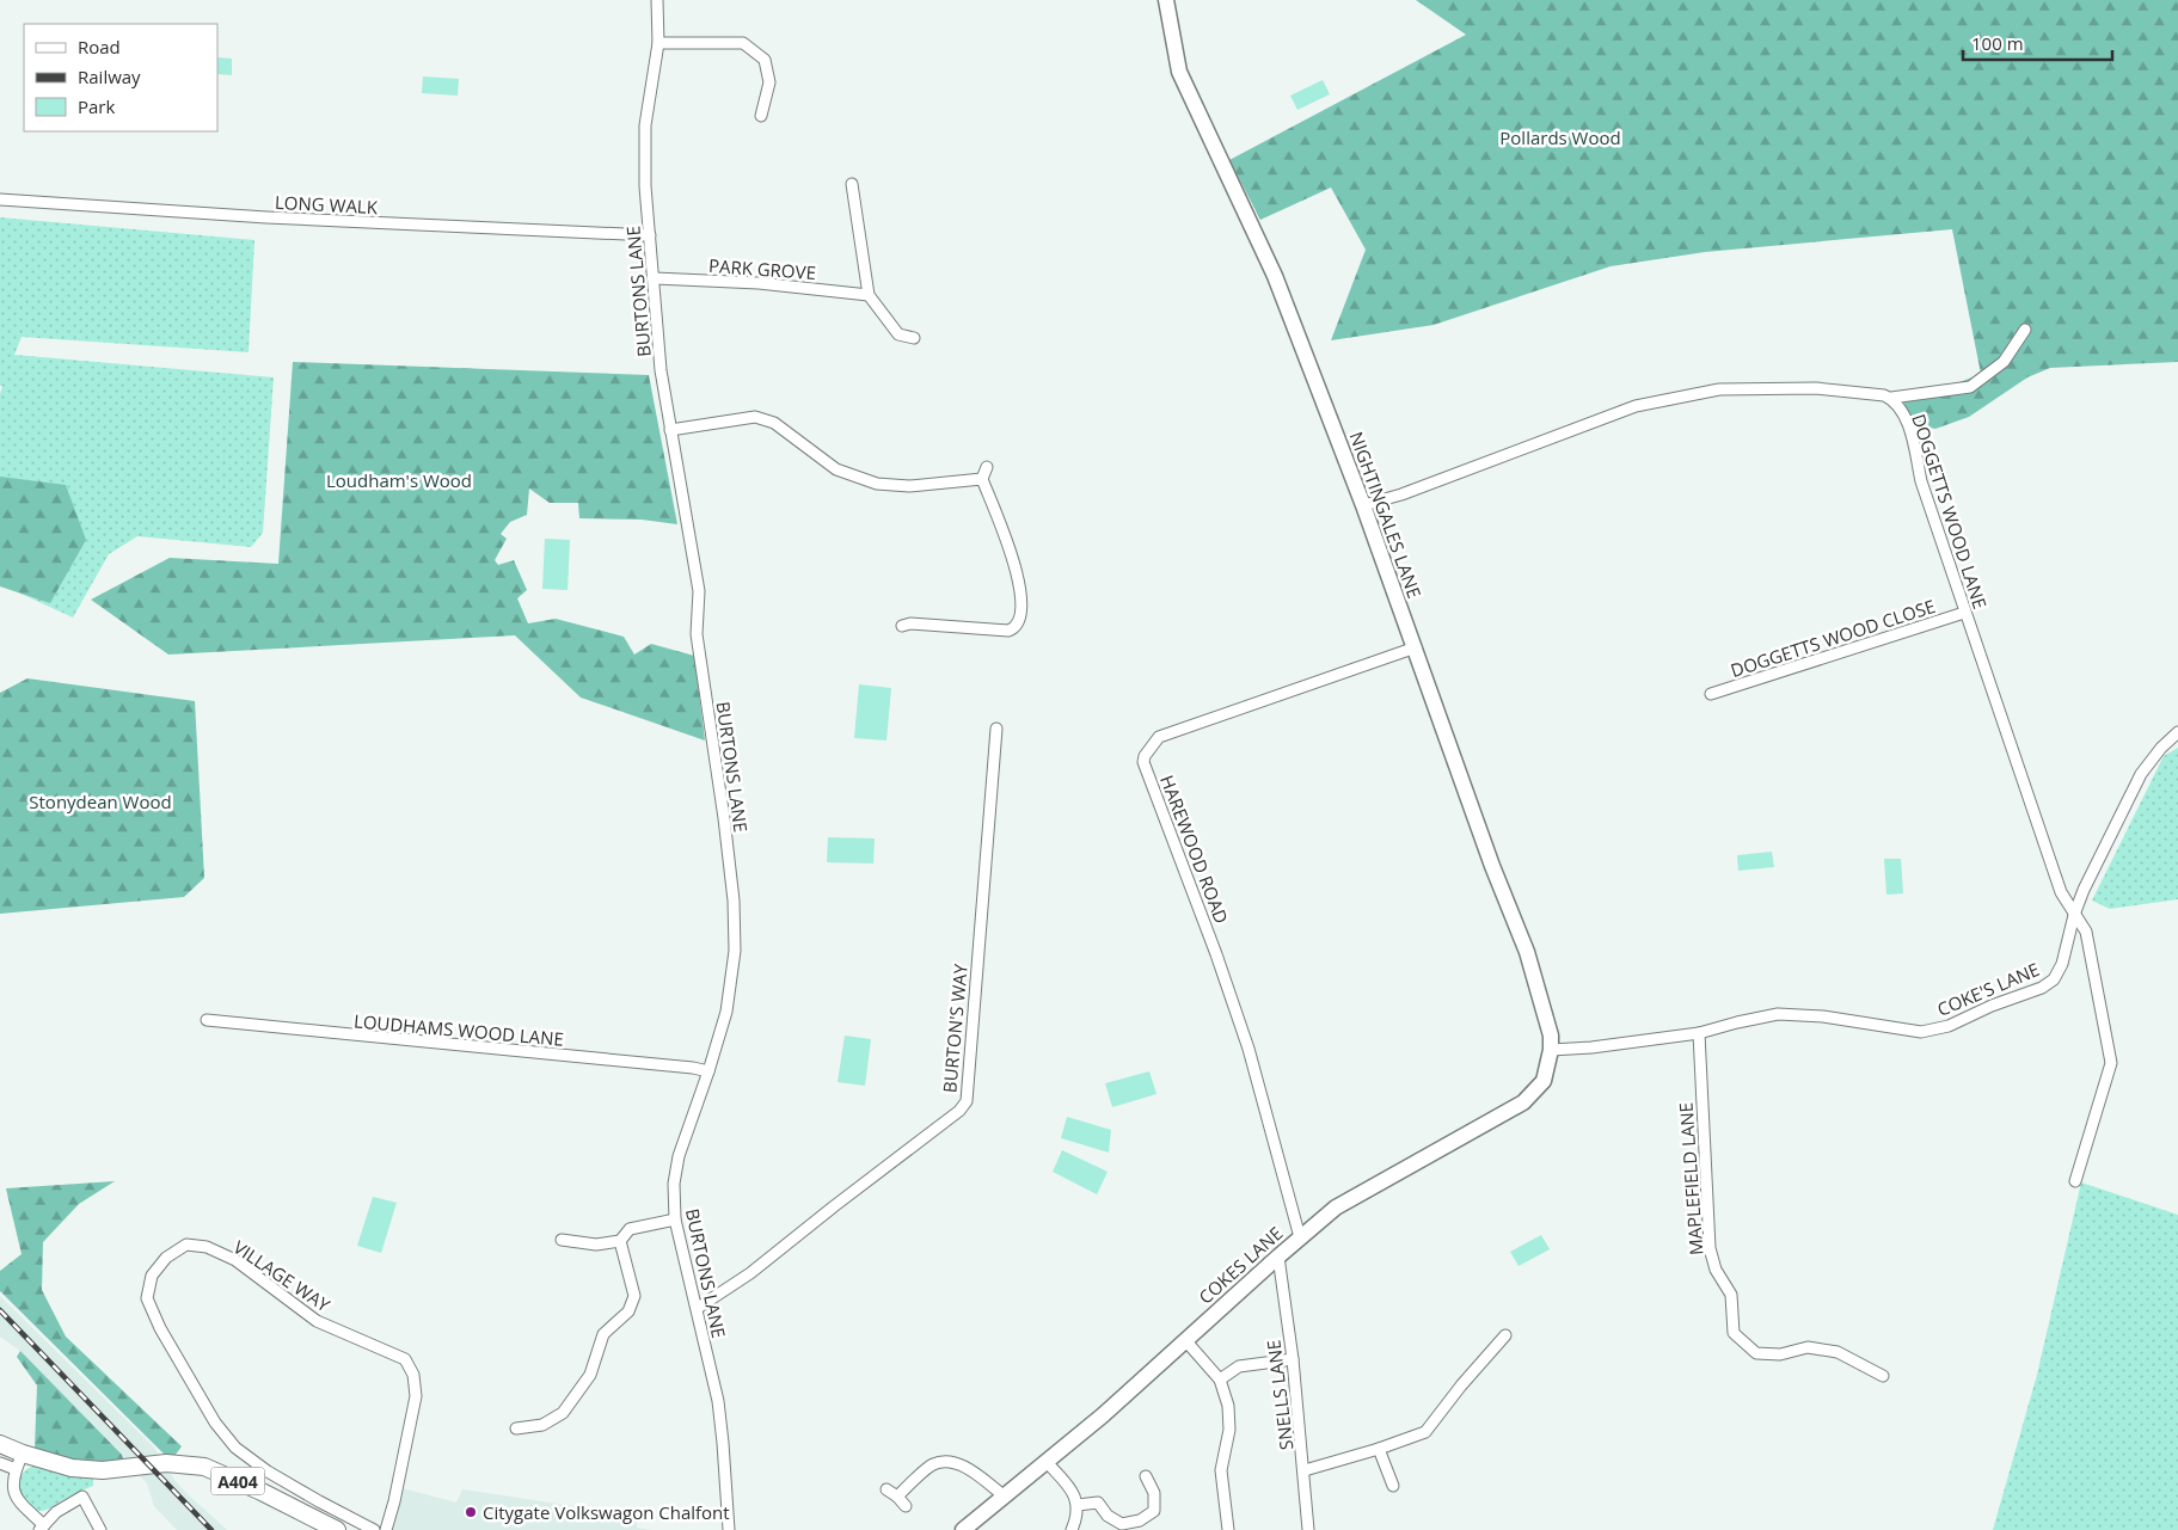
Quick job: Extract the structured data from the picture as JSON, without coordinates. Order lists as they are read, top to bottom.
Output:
{
  "streets": {
    "main road": ["NIGHTINGALES LANE", "COKES LANE", "A404"],
    "street": [
      "LONG WALK",
      "PARK GROVE",
      "BURTONS LANE",
      "DOGGETTS WOOD LANE",
      "DOGGETTS WOOD CLOSE",
      "HAREWOOD ROAD",
      "COKE'S LANE",
      "BURTON'S WAY",
      "LOUDHAMS WOOD LANE",
      "MAPLEFIELD LANE",
      "VILLAGE WAY",
      "SNELLS LANE"
    ]
  },
  "crossings": [
    ["LONG WALK", "BURTONS LANE"],
    ["PARK GROVE", "BURTONS LANE"],
    ["BURTONS LANE", "BURTON'S WAY"],
    ["BURTONS LANE", "LOUDHAMS WOOD LANE"],
    ["DOGGETTS WOOD LANE", "NIGHTINGALES LANE"],
    ["DOGGETTS WOOD LANE", "DOGGETTS WOOD CLOSE"],
    ["DOGGETTS WOOD LANE", "COKE'S LANE"],
    ["NIGHTINGALES LANE", "HAREWOOD ROAD"],
    ["NIGHTINGALES LANE", "COKE'S LANE"],
    ["NIGHTINGALES LANE", "COKES LANE"],
    ["HAREWOOD ROAD", "COKES LANE"],
    ["COKE'S LANE", "MAPLEFIELD LANE"],
    ["COKE'S LANE", "COKES LANE"],
    ["COKES LANE", "SNELLS LANE"]
  ],
  "parks": ["Pollards Wood", "Loudham's Wood", "Stonydean Wood"],
  "places": ["Citygate Volkswagon Chalfont"],
  "legend": ["Road", "Railway", "Park"],
  "scale_bar": "100 m"
}
